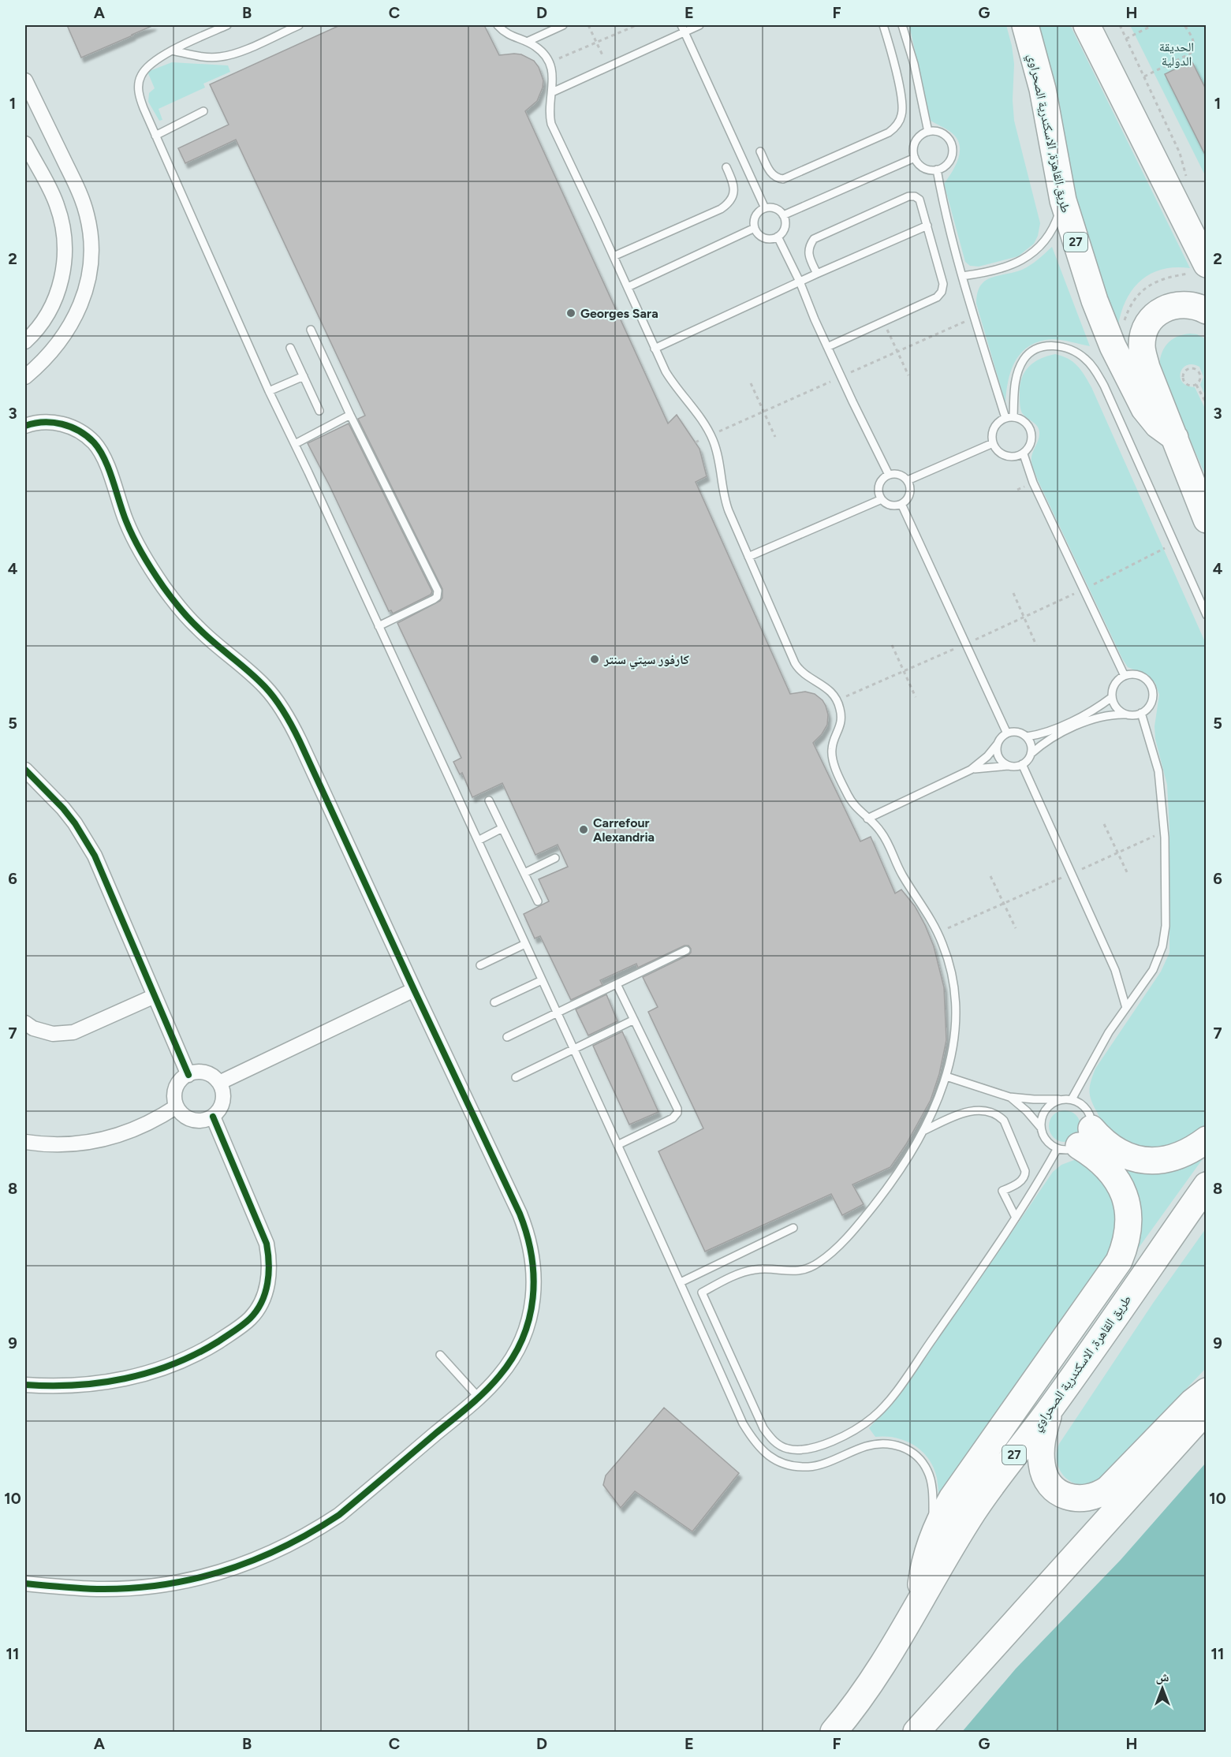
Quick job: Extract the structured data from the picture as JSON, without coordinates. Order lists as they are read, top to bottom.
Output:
{
  "streets": {
    "highway": ["طريق القاهرة, الاسكندرية الصحراوي", "27"]
  },
  "crossings": [
    ["طريق القاهرة, الاسكندرية الصحراوي", "27"]
  ],
  "parks": ["الحديقة الدولية"],
  "places": ["Georges Sara", "كارفور سيتي سنتر", "Carrefour Alexandria"],
  "north": "top",
  "grid": {
    "columns": [
      "A",
      "B",
      "C",
      "D",
      "E",
      "F",
      "G",
      "H"
    ],
    "rows": [
      "1",
      "2",
      "3",
      "4",
      "5",
      "6",
      "7",
      "8",
      "9",
      "10",
      "11"
    ]
  }
}
